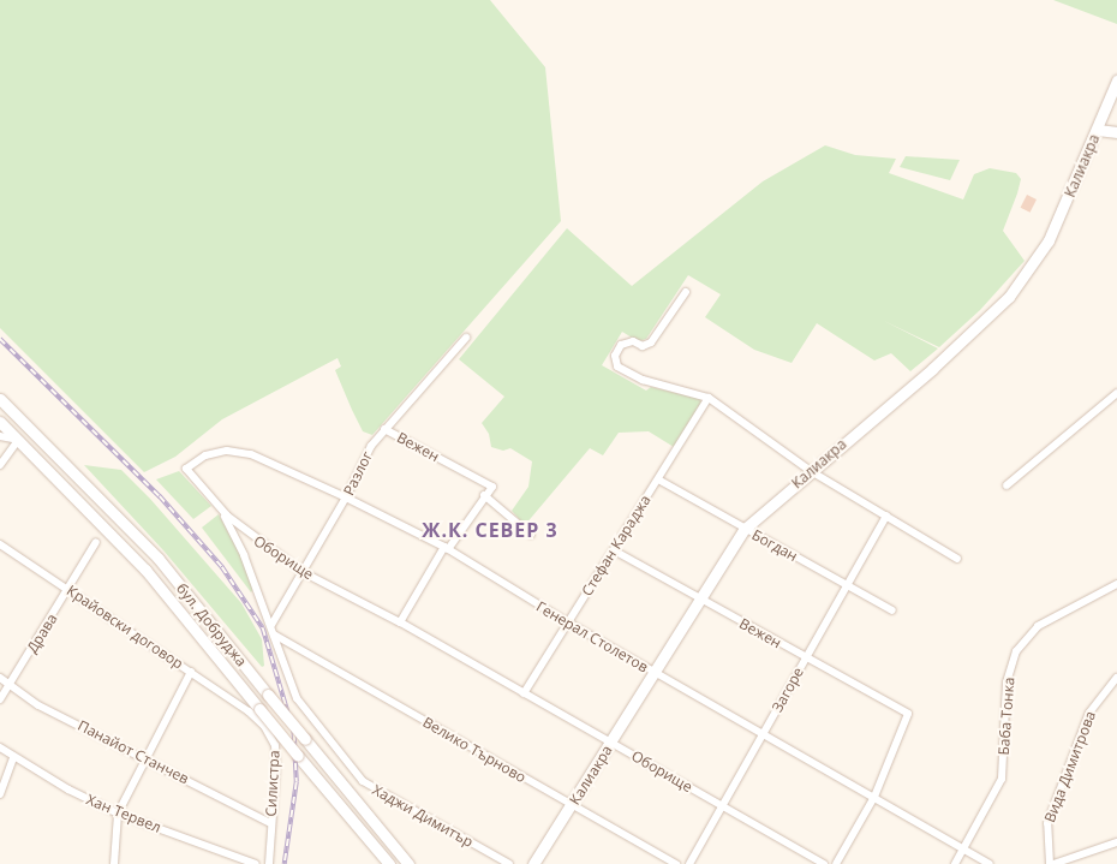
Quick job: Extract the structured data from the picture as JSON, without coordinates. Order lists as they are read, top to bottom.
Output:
{
  "streets": {
    "main road": ["Калиакра", "бул. Добруджа"],
    "street": [
      "Вежен",
      "Разлог",
      "Стефан Караджа",
      "Богдан",
      "Оборище",
      "Крайовски договор",
      "Драва",
      "Генерал Столетов",
      "Загоре",
      "Баба Тонка",
      "Велико Търново",
      "Панайот Станчев",
      "Вида Димитрова",
      "Силистра",
      "Хан Тервел",
      "Хаджи Димитър"
    ]
  },
  "crossings": [
    ["Калиакра", "Вежен"],
    ["Калиакра", "Богдан"],
    ["Калиакра", "Оборище"],
    ["Калиакра", "Генерал Столетов"],
    ["Калиакра", "Велико Търново"],
    ["Вежен", "Разлог"],
    ["Вежен", "Стефан Караджа"],
    ["Вежен", "Генерал Столетов"],
    ["Вежен", "Загоре"],
    ["Разлог", "Оборище"],
    ["Разлог", "Генерал Столетов"],
    ["Стефан Караджа", "Богдан"],
    ["Стефан Караджа", "Оборище"],
    ["Стефан Караджа", "Генерал Столетов"],
    ["Богдан", "Загоре"],
    ["Оборище", "Генерал Столетов"],
    ["Оборище", "Загоре"],
    ["бул. Добруджа", "Крайовски договор"],
    ["бул. Добруджа", "Силистра"],
    ["Крайовски договор", "Драва"],
    ["Крайовски договор", "Силистра"],
    ["Драва", "Панайот Станчев"],
    ["Генерал Столетов", "Загоре"],
    ["Генерал Столетов", "Баба Тонка"],
    ["Велико Търново", "Хаджи Димитър"],
    ["Панайот Станчев", "Силистра"]
  ],
  "districts": ["Ж.К. СЕВЕР 3"]
}
